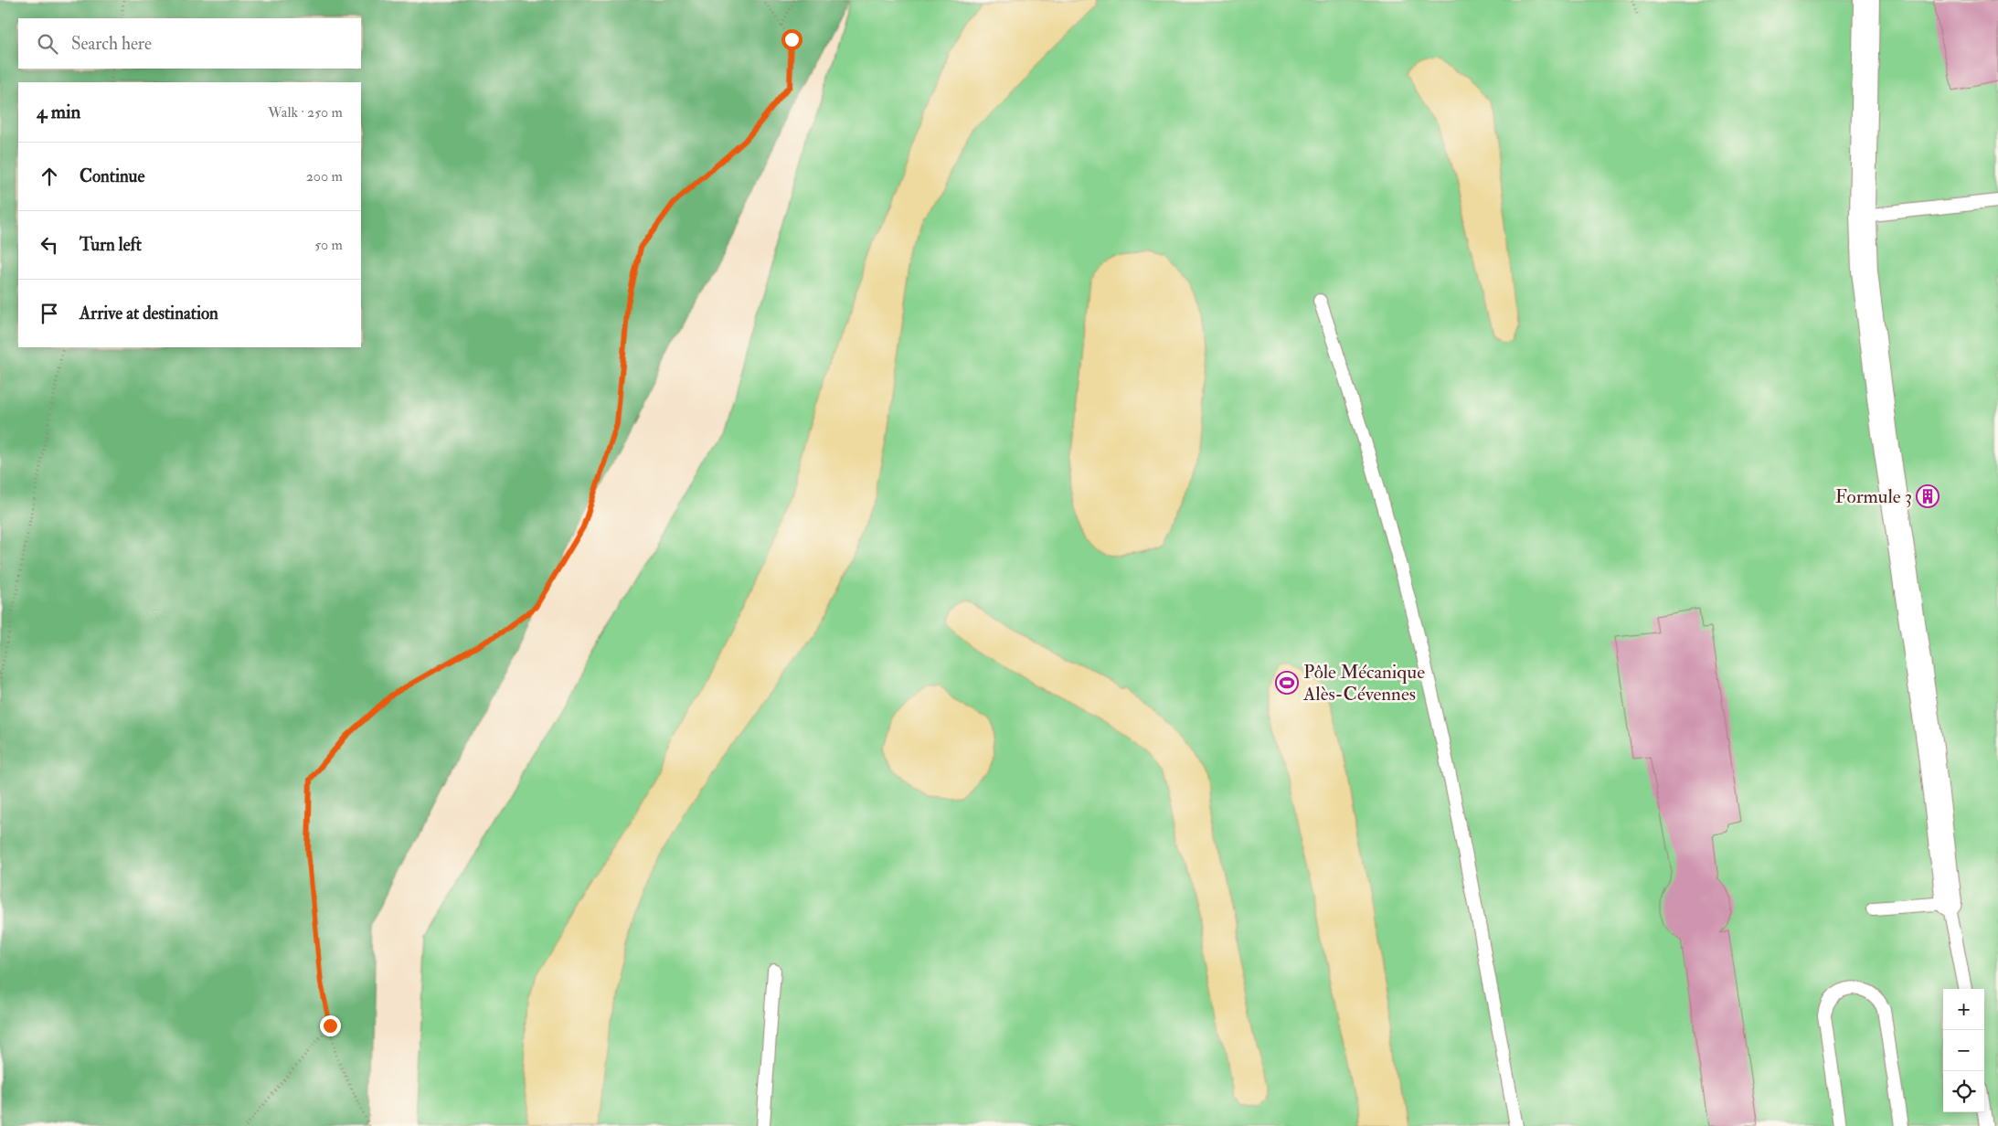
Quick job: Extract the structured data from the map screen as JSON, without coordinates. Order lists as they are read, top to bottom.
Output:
{
  "places": {
    "building": ["Formule 3"],
    "sports": ["Pôle Mécanique Alès-Cévennes"]
  },
  "page": {
    "search": "Search here",
    "heading": ["4 min", "Walk · 250 m"],
    "list": [
      ["Continue", "200 m"],
      ["Turn left", "50 m"],
      "Arrive at destination"
    ],
    "map_buttons": ["+", "−"]
  }
}
